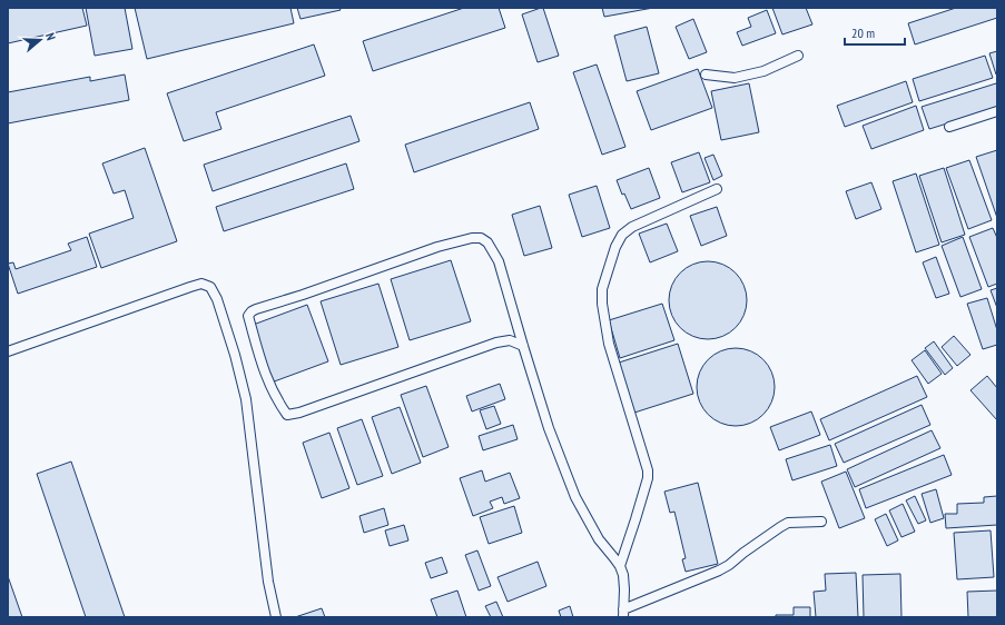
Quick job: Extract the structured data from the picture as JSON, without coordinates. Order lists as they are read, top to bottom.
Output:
{
  "scale_bar": "20 m",
  "north": "right"
}
